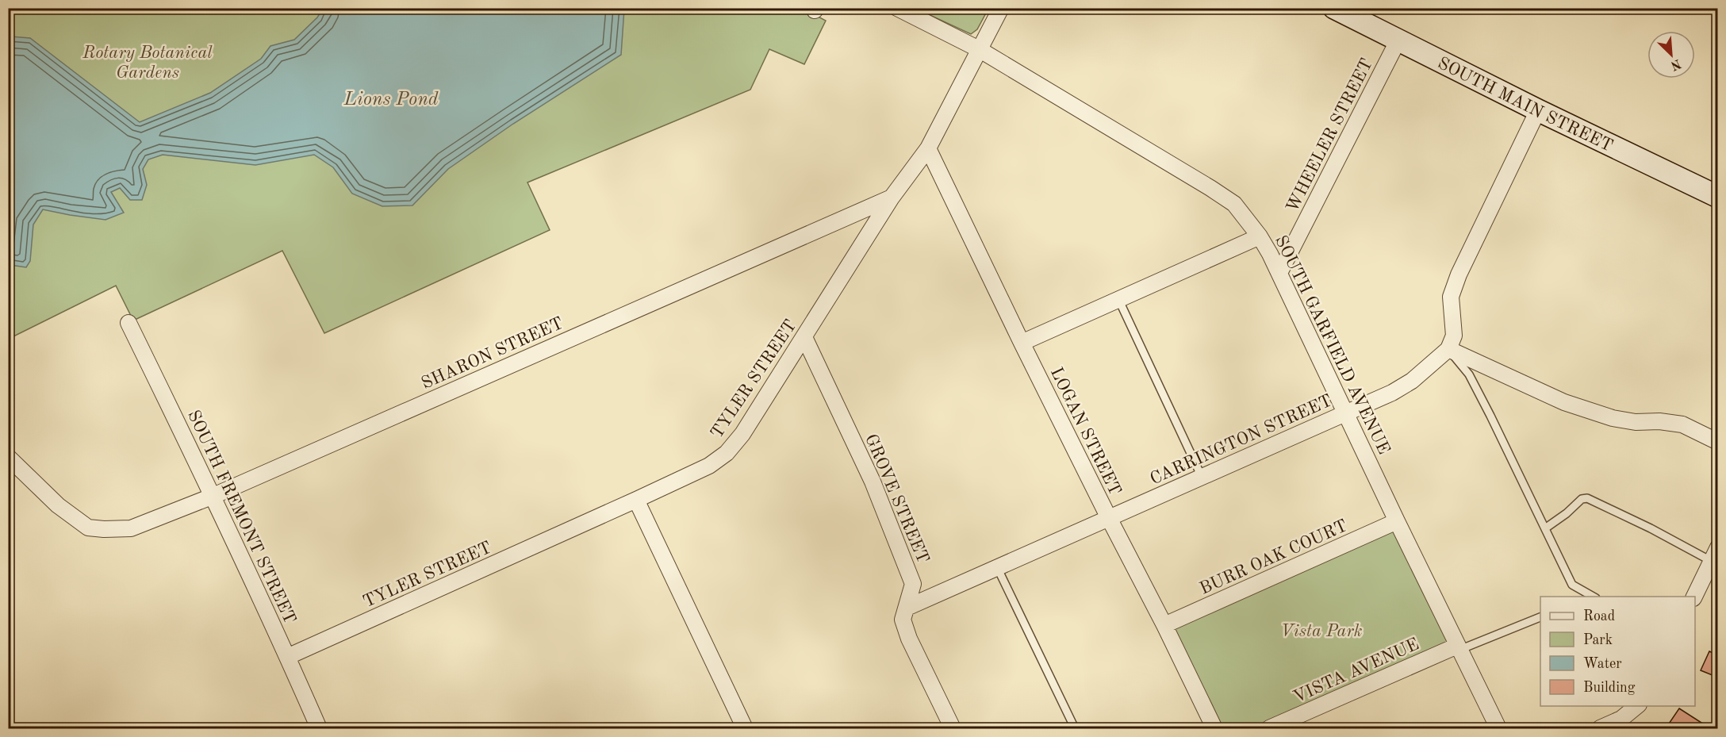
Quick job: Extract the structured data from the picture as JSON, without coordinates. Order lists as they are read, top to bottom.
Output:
{
  "streets": {
    "main road": ["SOUTH MAIN STREET"],
    "street": [
      "WHEELER STREET",
      "SOUTH GARFIELD AVENUE",
      "SHARON STREET",
      "TYLER STREET",
      "LOGAN STREET",
      "CARRINGTON STREET",
      "GROVE STREET",
      "SOUTH FREMONT STREET",
      "BURR OAK COURT",
      "VISTA AVENUE"
    ]
  },
  "crossings": [
    ["SOUTH MAIN STREET", "WHEELER STREET"],
    ["WHEELER STREET", "SOUTH GARFIELD AVENUE"],
    ["SOUTH GARFIELD AVENUE", "TYLER STREET"],
    ["SOUTH GARFIELD AVENUE", "CARRINGTON STREET"],
    ["SOUTH GARFIELD AVENUE", "BURR OAK COURT"],
    ["SOUTH GARFIELD AVENUE", "VISTA AVENUE"],
    ["SHARON STREET", "TYLER STREET"],
    ["SHARON STREET", "SOUTH FREMONT STREET"],
    ["TYLER STREET", "LOGAN STREET"],
    ["TYLER STREET", "GROVE STREET"],
    ["TYLER STREET", "SOUTH FREMONT STREET"],
    ["LOGAN STREET", "CARRINGTON STREET"],
    ["LOGAN STREET", "BURR OAK COURT"],
    ["CARRINGTON STREET", "GROVE STREET"]
  ],
  "water": ["Lions Pond"],
  "parks": ["Rotary Botanical Gardens", "Vista Park"],
  "legend": [
    "Road",
    "Park",
    "Water",
    "Building"
  ],
  "north": "bottom right"
}
